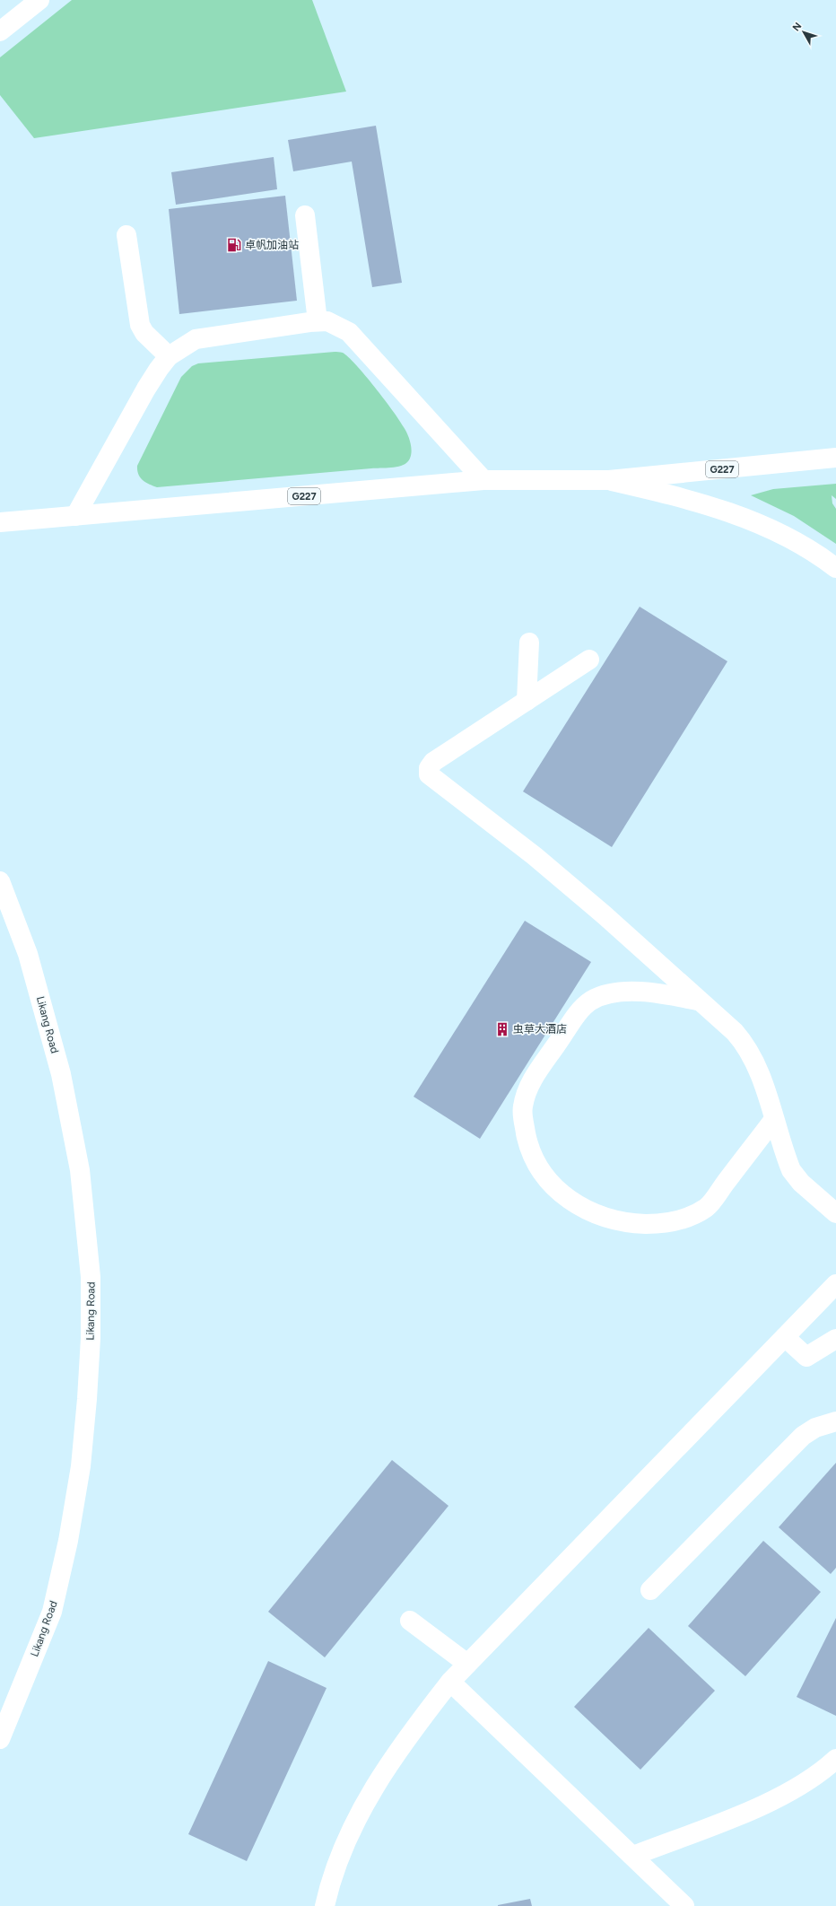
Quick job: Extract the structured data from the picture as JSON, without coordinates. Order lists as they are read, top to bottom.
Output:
{
  "streets": {
    "main road": ["G227", "Likang Road"]
  },
  "places": {
    "fuel station": ["卓帆加油站"],
    "building": ["虫草大酒店"]
  },
  "north": "top left"
}
